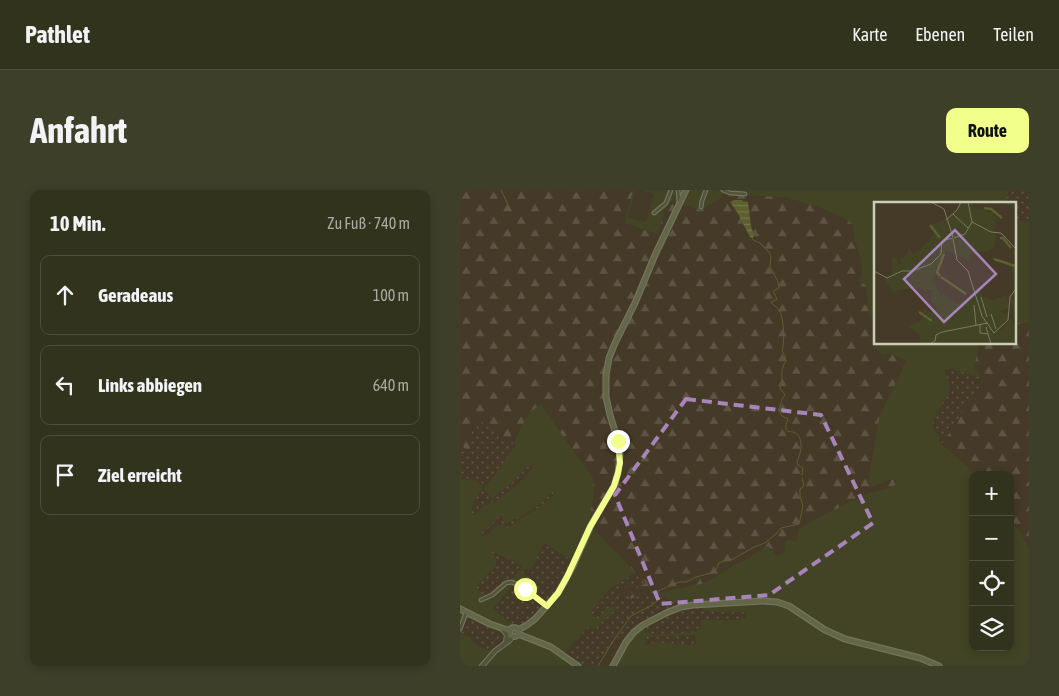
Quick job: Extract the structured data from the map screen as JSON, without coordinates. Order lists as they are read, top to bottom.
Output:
{
  "page": {
    "header": "Pathlet",
    "nav": ["Karte", "Ebenen", "Teilen"],
    "buttons": "Route",
    "title": "Anfahrt",
    "heading": ["10 Min.", "Zu Fuß · 740 m"],
    "list": [
      ["Geradeaus", "100 m"],
      ["Links abbiegen", "640 m"],
      "Ziel erreicht"
    ],
    "map_buttons": ["+", "−"]
  }
}
